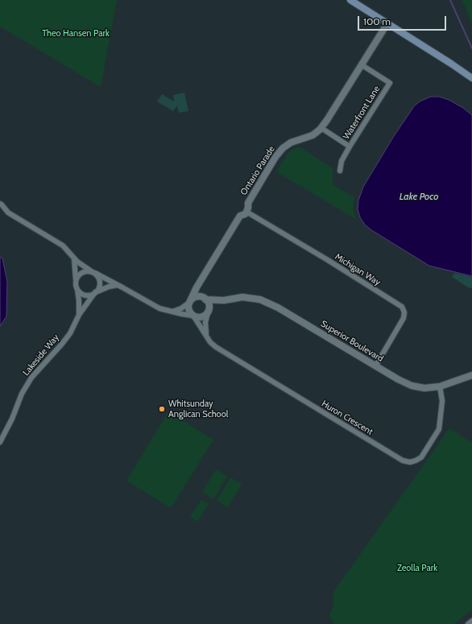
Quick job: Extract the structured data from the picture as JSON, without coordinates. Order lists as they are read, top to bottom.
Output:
{
  "streets": {
    "street": [
      "Waterfront Lane",
      "Ontario Parade",
      "Michigan Way",
      "Superior Boulevard",
      "Lakeside Way",
      "Huron Crescent"
    ]
  },
  "crossings": [
    ["Waterfront Lane", "Ontario Parade"],
    ["Ontario Parade", "Michigan Way"],
    ["Ontario Parade", "Superior Boulevard"],
    ["Ontario Parade", "Huron Crescent"],
    ["Michigan Way", "Superior Boulevard"],
    ["Superior Boulevard", "Huron Crescent"]
  ],
  "water": ["Lake Poco"],
  "parks": ["Theo Hansen Park", "Zeolla Park"],
  "places": ["Whitsunday Anglican School"],
  "scale_bar": "100 m"
}
